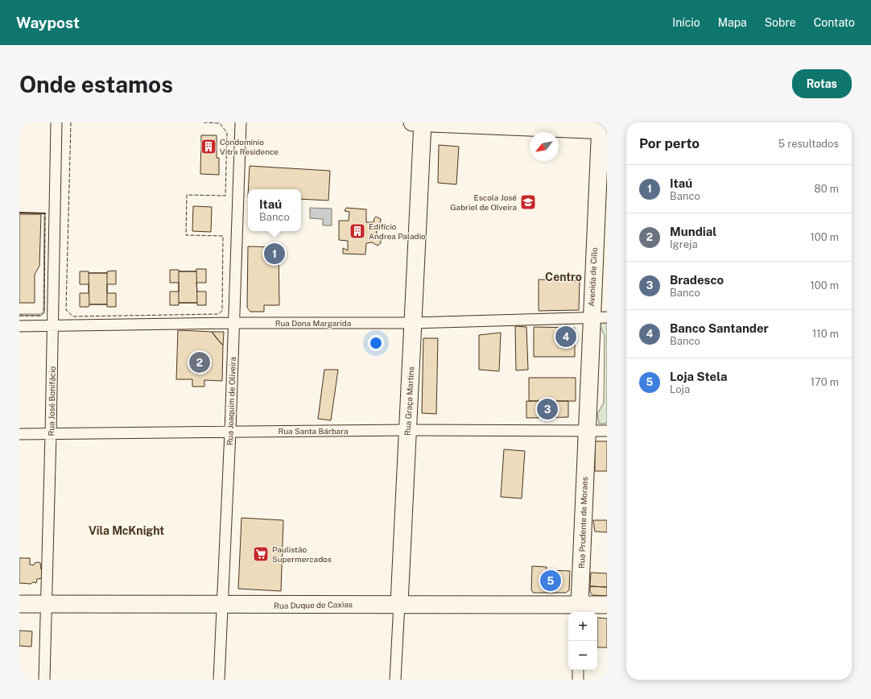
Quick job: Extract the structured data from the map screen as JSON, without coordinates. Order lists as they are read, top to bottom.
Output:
{
  "streets": {
    "main road": [
      "Avenida de Cillo",
      "Rua Graça Martins",
      "Rua Prudente de Moraes",
      "Rua Duque de Caxias"
    ],
    "street": [
      "Rua Dona Margarida",
      "Rua José Bonifácio",
      "Rua Joaquim de Oliveira",
      "Rua Santa Bárbara"
    ]
  },
  "crossings": [
    ["Avenida de Cillo", "Rua Dona Margarida"],
    ["Avenida de Cillo", "Rua Santa Bárbara"],
    ["Avenida de Cillo", "Rua Prudente de Moraes"],
    ["Rua Dona Margarida", "Rua José Bonifácio"],
    ["Rua Dona Margarida", "Rua Joaquim de Oliveira"],
    ["Rua Dona Margarida", "Rua Graça Martins"],
    ["Rua José Bonifácio", "Rua Santa Bárbara"],
    ["Rua José Bonifácio", "Rua Duque de Caxias"],
    ["Rua Joaquim de Oliveira", "Rua Santa Bárbara"],
    ["Rua Joaquim de Oliveira", "Rua Duque de Caxias"],
    ["Rua Graça Martins", "Rua Santa Bárbara"],
    ["Rua Graça Martins", "Rua Duque de Caxias"],
    ["Rua Santa Bárbara", "Rua Prudente de Moraes"],
    ["Rua Prudente de Moraes", "Rua Duque de Caxias"]
  ],
  "districts": ["Centro", "Vila McKnight"],
  "places": {
    "building": ["Condomínio Vitra Residence", "Edifício Andrea Paladio"],
    "school or university": ["Escola José Gabriel de Olveira"],
    "supermarket": ["Paulistão Supermercados"]
  },
  "north": "bottom left",
  "page": {
    "header": "Waypost",
    "nav": [
      "Início",
      "Mapa",
      "Sobre",
      "Contato"
    ],
    "buttons": "Rotas",
    "title": "Onde estamos",
    "heading": ["Por perto", "5 resultados"],
    "list": [
      {
        "mark": "1",
        "name": "Itaú",
        "note": "Banco",
        "value": "80 m"
      },
      {
        "mark": "2",
        "name": "Mundial",
        "note": "Igreja",
        "value": "100 m"
      },
      {
        "mark": "3",
        "name": "Bradesco",
        "note": "Banco",
        "value": "100 m"
      },
      {
        "mark": "4",
        "name": "Banco Santander",
        "note": "Banco",
        "value": "110 m"
      },
      {
        "mark": "5",
        "name": "Loja Stela",
        "note": "Loja",
        "value": "170 m"
      }
    ],
    "popup": ["Itaú", "Banco"],
    "pins": [
      "1",
      "4",
      "2",
      "3",
      "5"
    ],
    "map_buttons": ["+", "−"]
  }
}
